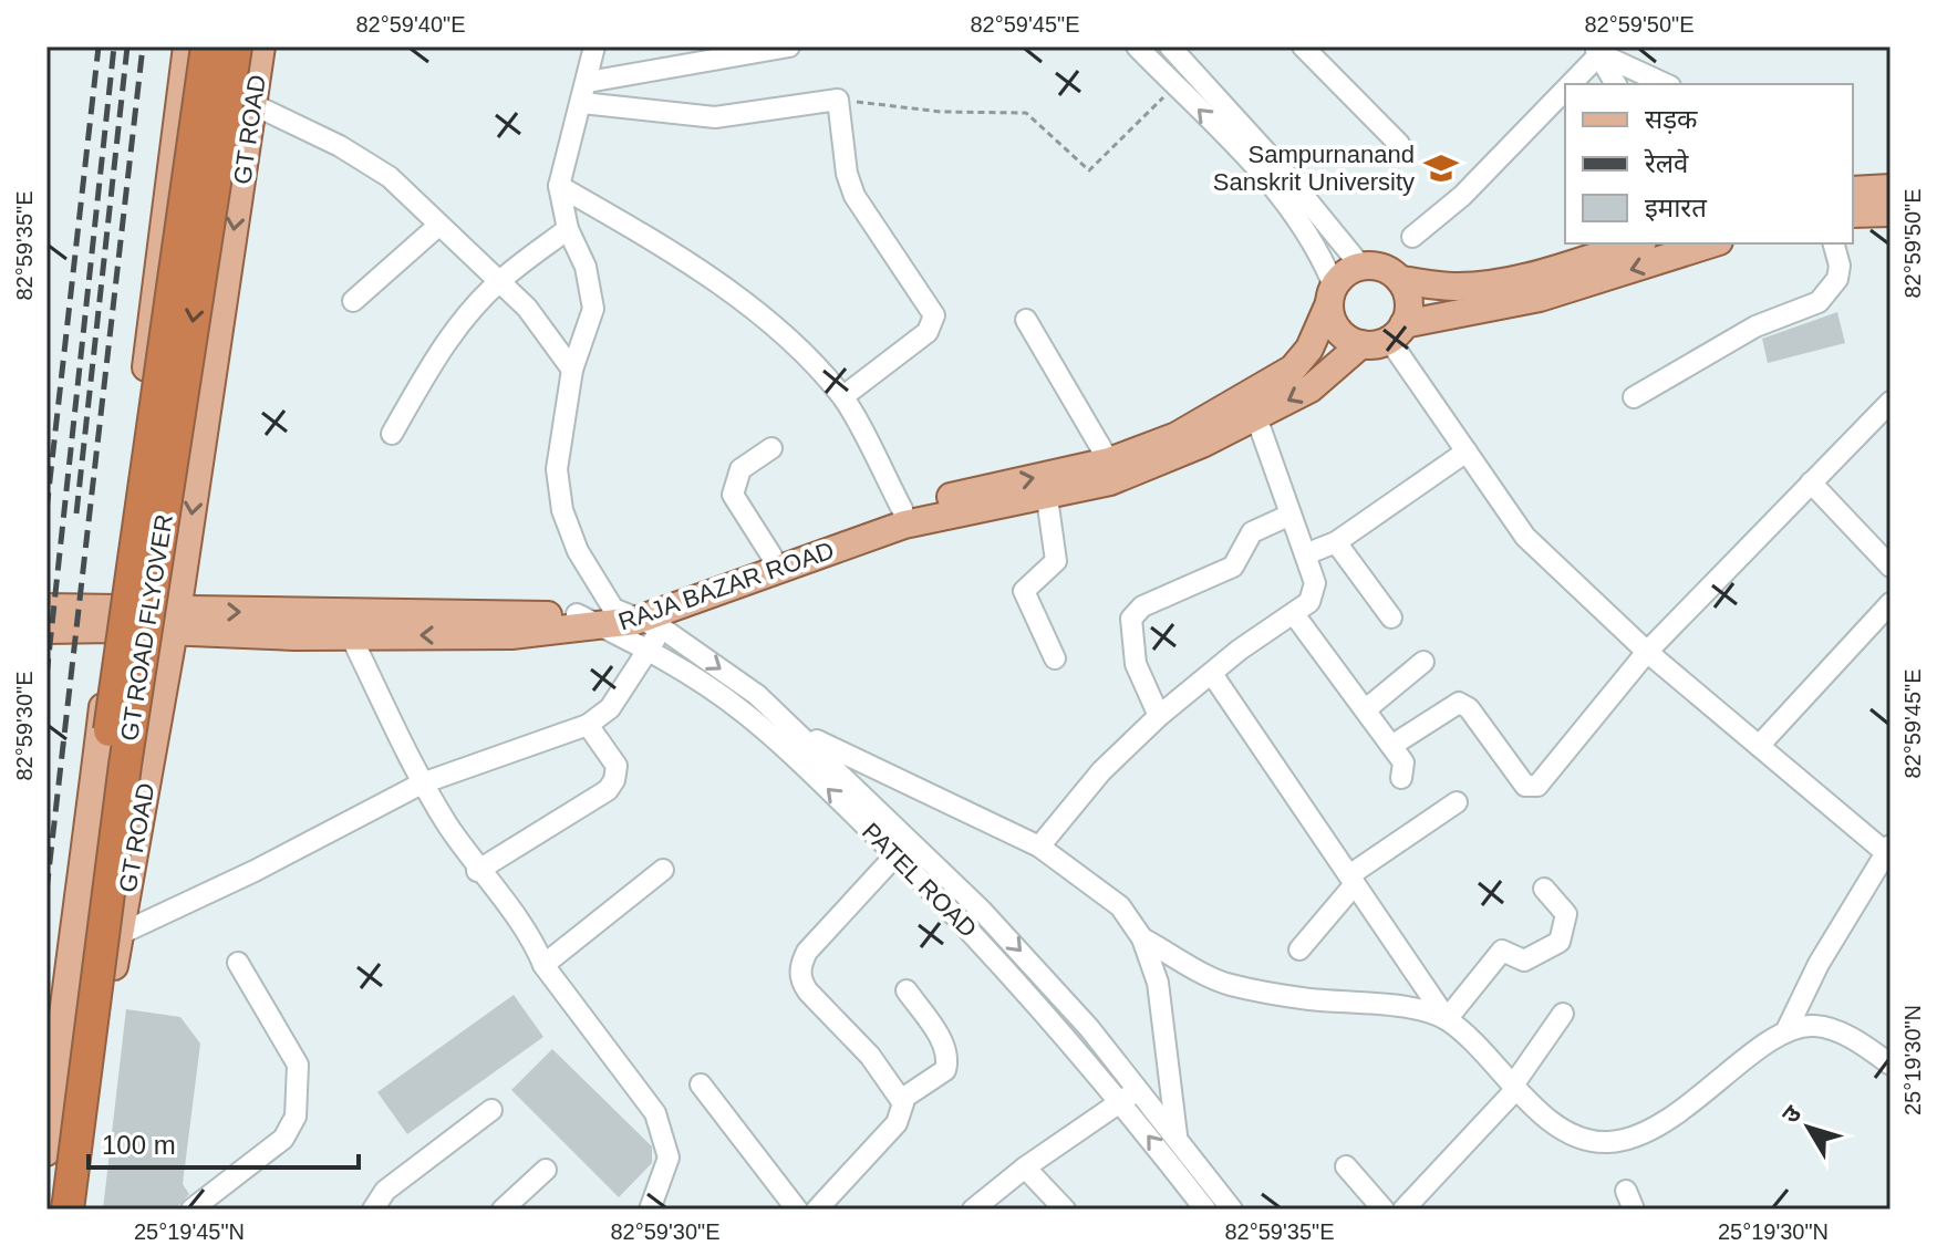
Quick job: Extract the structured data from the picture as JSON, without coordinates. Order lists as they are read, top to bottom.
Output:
{
  "streets": {
    "highway": ["GT ROAD FLYOVER"],
    "main road": ["GT ROAD", "RAJA BAZAR ROAD"],
    "street": ["PATEL ROAD"]
  },
  "crossings": [
    ["GT ROAD", "RAJA BAZAR ROAD"],
    ["RAJA BAZAR ROAD", "PATEL ROAD"]
  ],
  "places": {
    "school or university": ["Sampurnanand Sanskrit University"]
  },
  "legend": ["सड़क", "रेलवे", "इमारत"],
  "scale_bar": "100 m",
  "north": "top left",
  "coordinates": [
    "82°59'40\"E",
    "82°59'45\"E",
    "82°59'50\"E",
    "82°59'35\"E",
    "82°59'30\"E",
    "25°19'30\"N",
    "25°19'45\"N"
  ]
}
